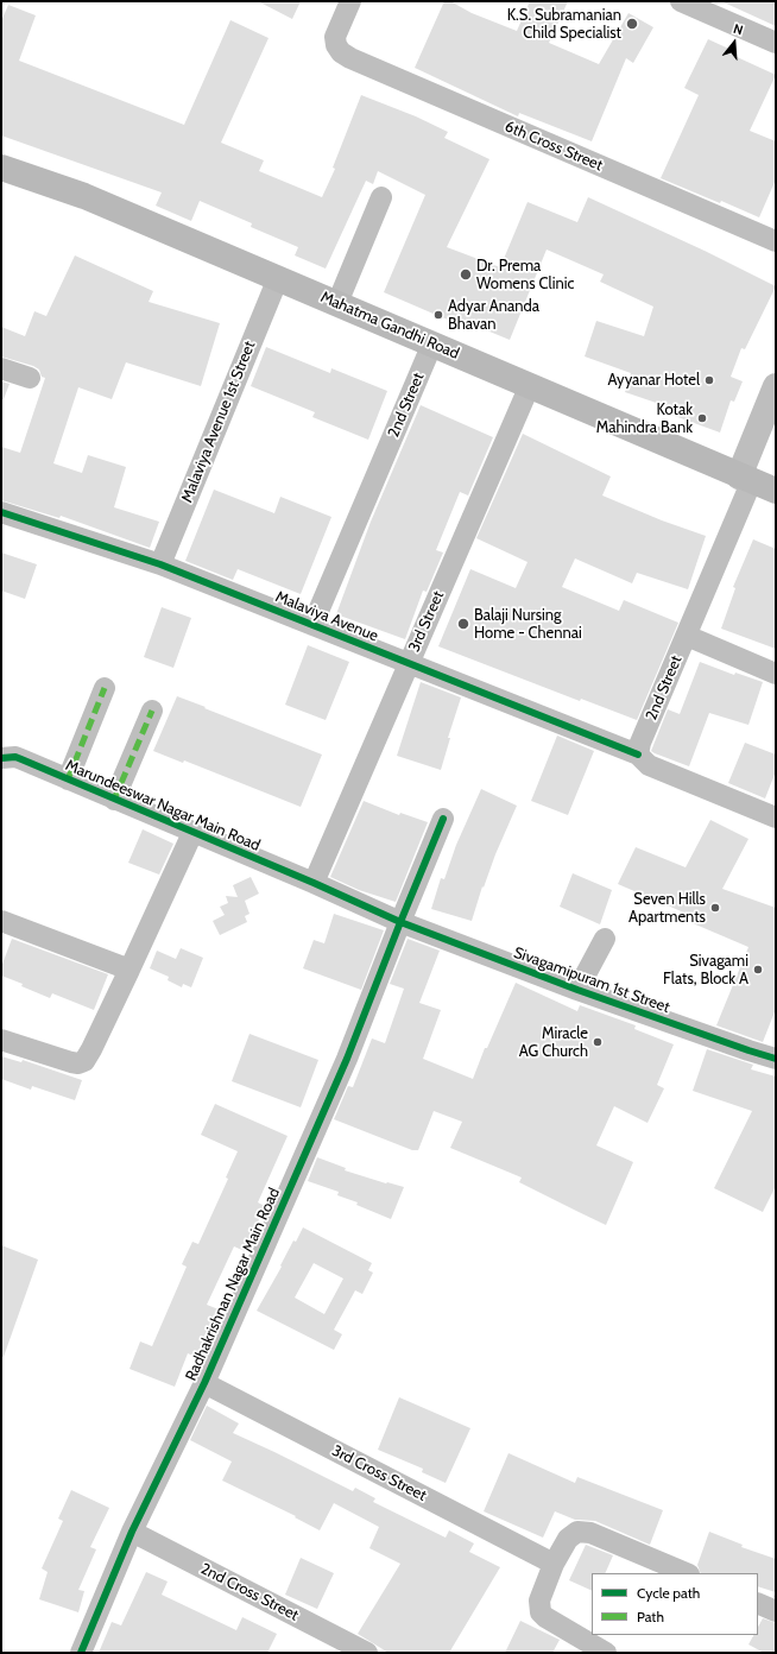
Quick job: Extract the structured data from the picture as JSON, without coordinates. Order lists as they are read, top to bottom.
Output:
{
  "streets": {
    "main road": ["Mahatma Gandhi Road"],
    "street": [
      "6th Cross Street",
      "2nd Street",
      "Malaviya Avenue 1st Street",
      "Malaviya Avenue",
      "3rd Street",
      "Marundeeswar Nagar Main Road",
      "Sivagamipuram 1st Street",
      "Radhakrishnan Nagar Main Road",
      "3rd Cross Street",
      "2nd Cross Street"
    ]
  },
  "crossings": [
    ["Mahatma Gandhi Road", "2nd Street"],
    ["Mahatma Gandhi Road", "Malaviya Avenue 1st Street"],
    ["Mahatma Gandhi Road", "3rd Street"],
    ["2nd Street", "Malaviya Avenue"],
    ["Malaviya Avenue 1st Street", "Malaviya Avenue"],
    ["Malaviya Avenue", "3rd Street"],
    ["3rd Street", "Marundeeswar Nagar Main Road"],
    ["Marundeeswar Nagar Main Road", "Sivagamipuram 1st Street"],
    ["Marundeeswar Nagar Main Road", "Radhakrishnan Nagar Main Road"],
    ["Sivagamipuram 1st Street", "Radhakrishnan Nagar Main Road"],
    ["Radhakrishnan Nagar Main Road", "3rd Cross Street"],
    ["Radhakrishnan Nagar Main Road", "2nd Cross Street"]
  ],
  "places": [
    "K.S. Subramanian Child Specialist",
    "Dr. Prema Womens Clinic",
    "Adyar Ananda Bhavan",
    "Ayyanar Hotel",
    "Kotak Mahindra Bank",
    "Balaji Nursing Home - Chennai",
    "Seven Hills Apartments",
    "Sivagami Flats, Block A",
    "Miracle AG Church"
  ],
  "legend": ["Cycle path", "Path"],
  "north": "top"
}
